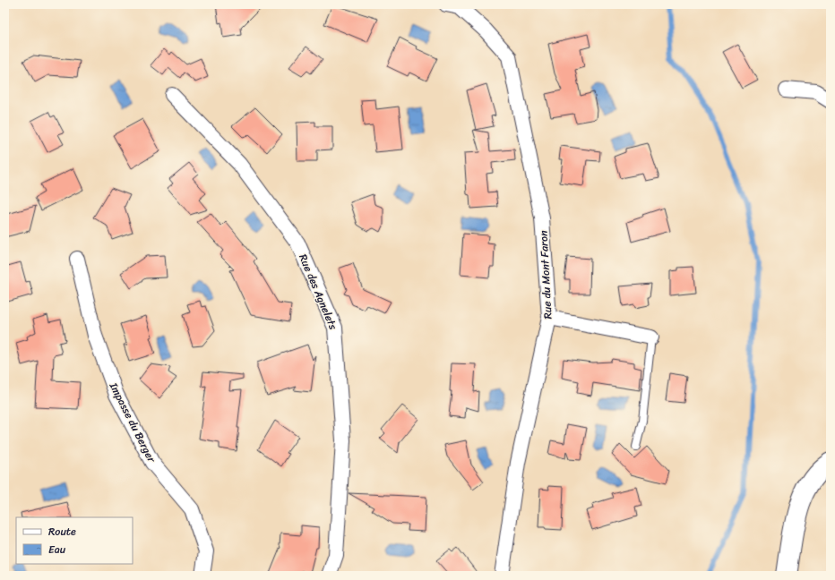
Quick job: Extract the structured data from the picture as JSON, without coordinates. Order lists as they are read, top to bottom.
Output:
{
  "streets": {
    "street": ["Rue du Mont Faron", "Rue des Agnelets", "Impasse du Berger"]
  },
  "legend": ["Route", "Eau"]
}
